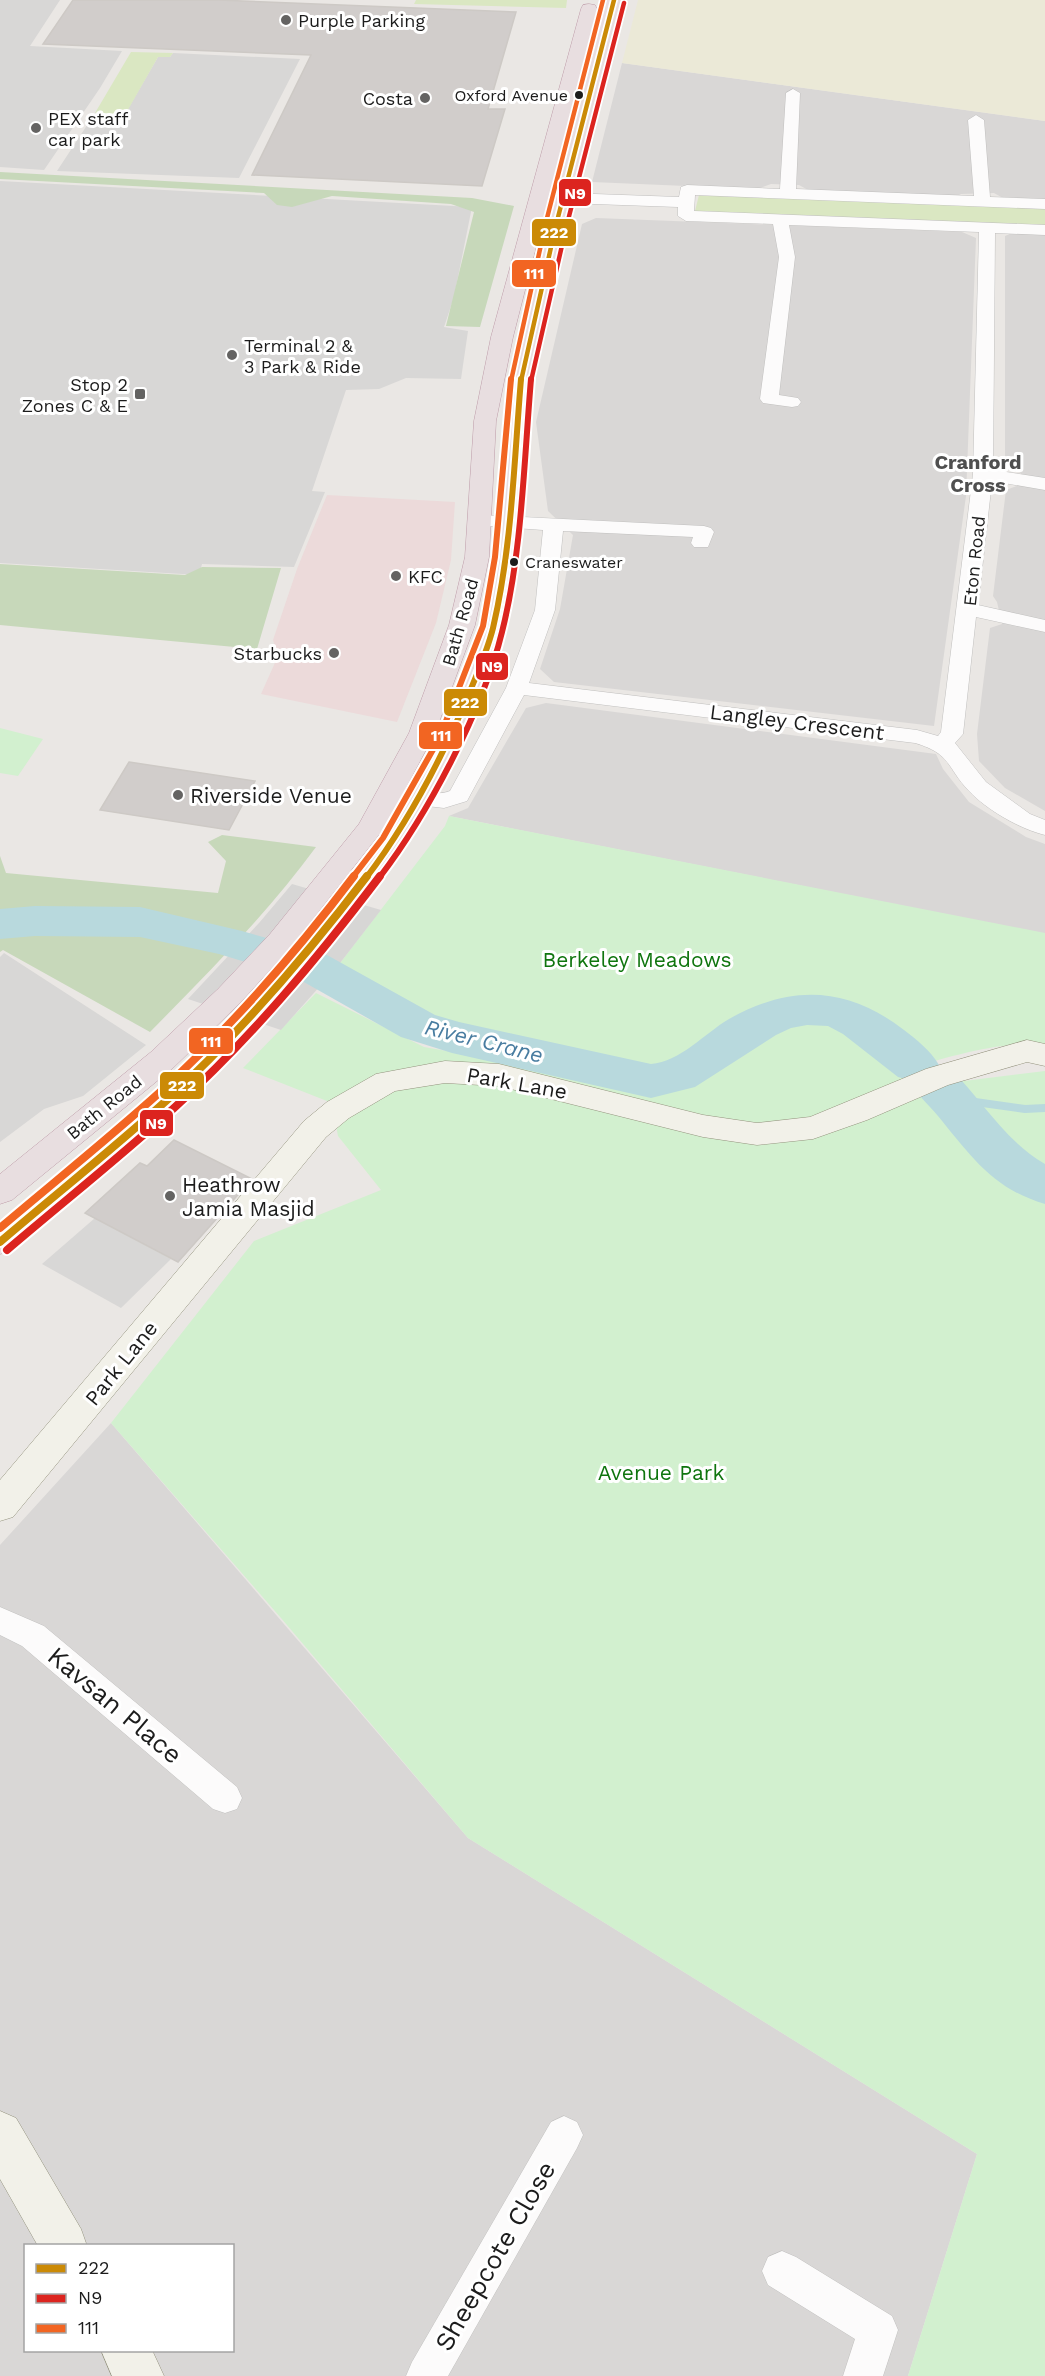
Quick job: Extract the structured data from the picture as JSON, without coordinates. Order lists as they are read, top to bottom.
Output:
{
  "streets": {
    "highway": ["Bath Road"],
    "street": [
      "Eton Road",
      "Langley Crescent",
      "Park Lane",
      "Kavsan Place",
      "Sheepcote Close"
    ]
  },
  "crossings": [
    ["Eton Road", "Langley Crescent"]
  ],
  "districts": ["Cranford Cross"],
  "water": ["River Crane"],
  "parks": ["Berkeley Meadows", "Avenue Park"],
  "places": {
    "other": [
      "Purple Parking",
      "Oxford Avenue",
      "Costa",
      "PEX staff car park",
      "Terminal 2 & 3 Park & Ride",
      "Craneswater",
      "KFC",
      "Starbucks",
      "Riverside Venue",
      "Heathrow Jamia Masjid"
    ],
    "transit": ["Stop 2 Zones C & E"]
  },
  "lines": ["transit line 222", "transit line 111", "transit line N9"],
  "legend": ["222", "N9", "111"]
}
